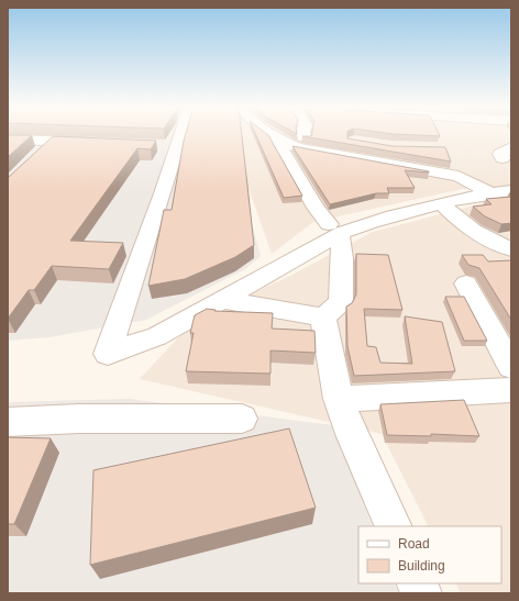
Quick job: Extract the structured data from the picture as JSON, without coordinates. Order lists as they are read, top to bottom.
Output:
{
  "legend": ["Road", "Building"]
}
